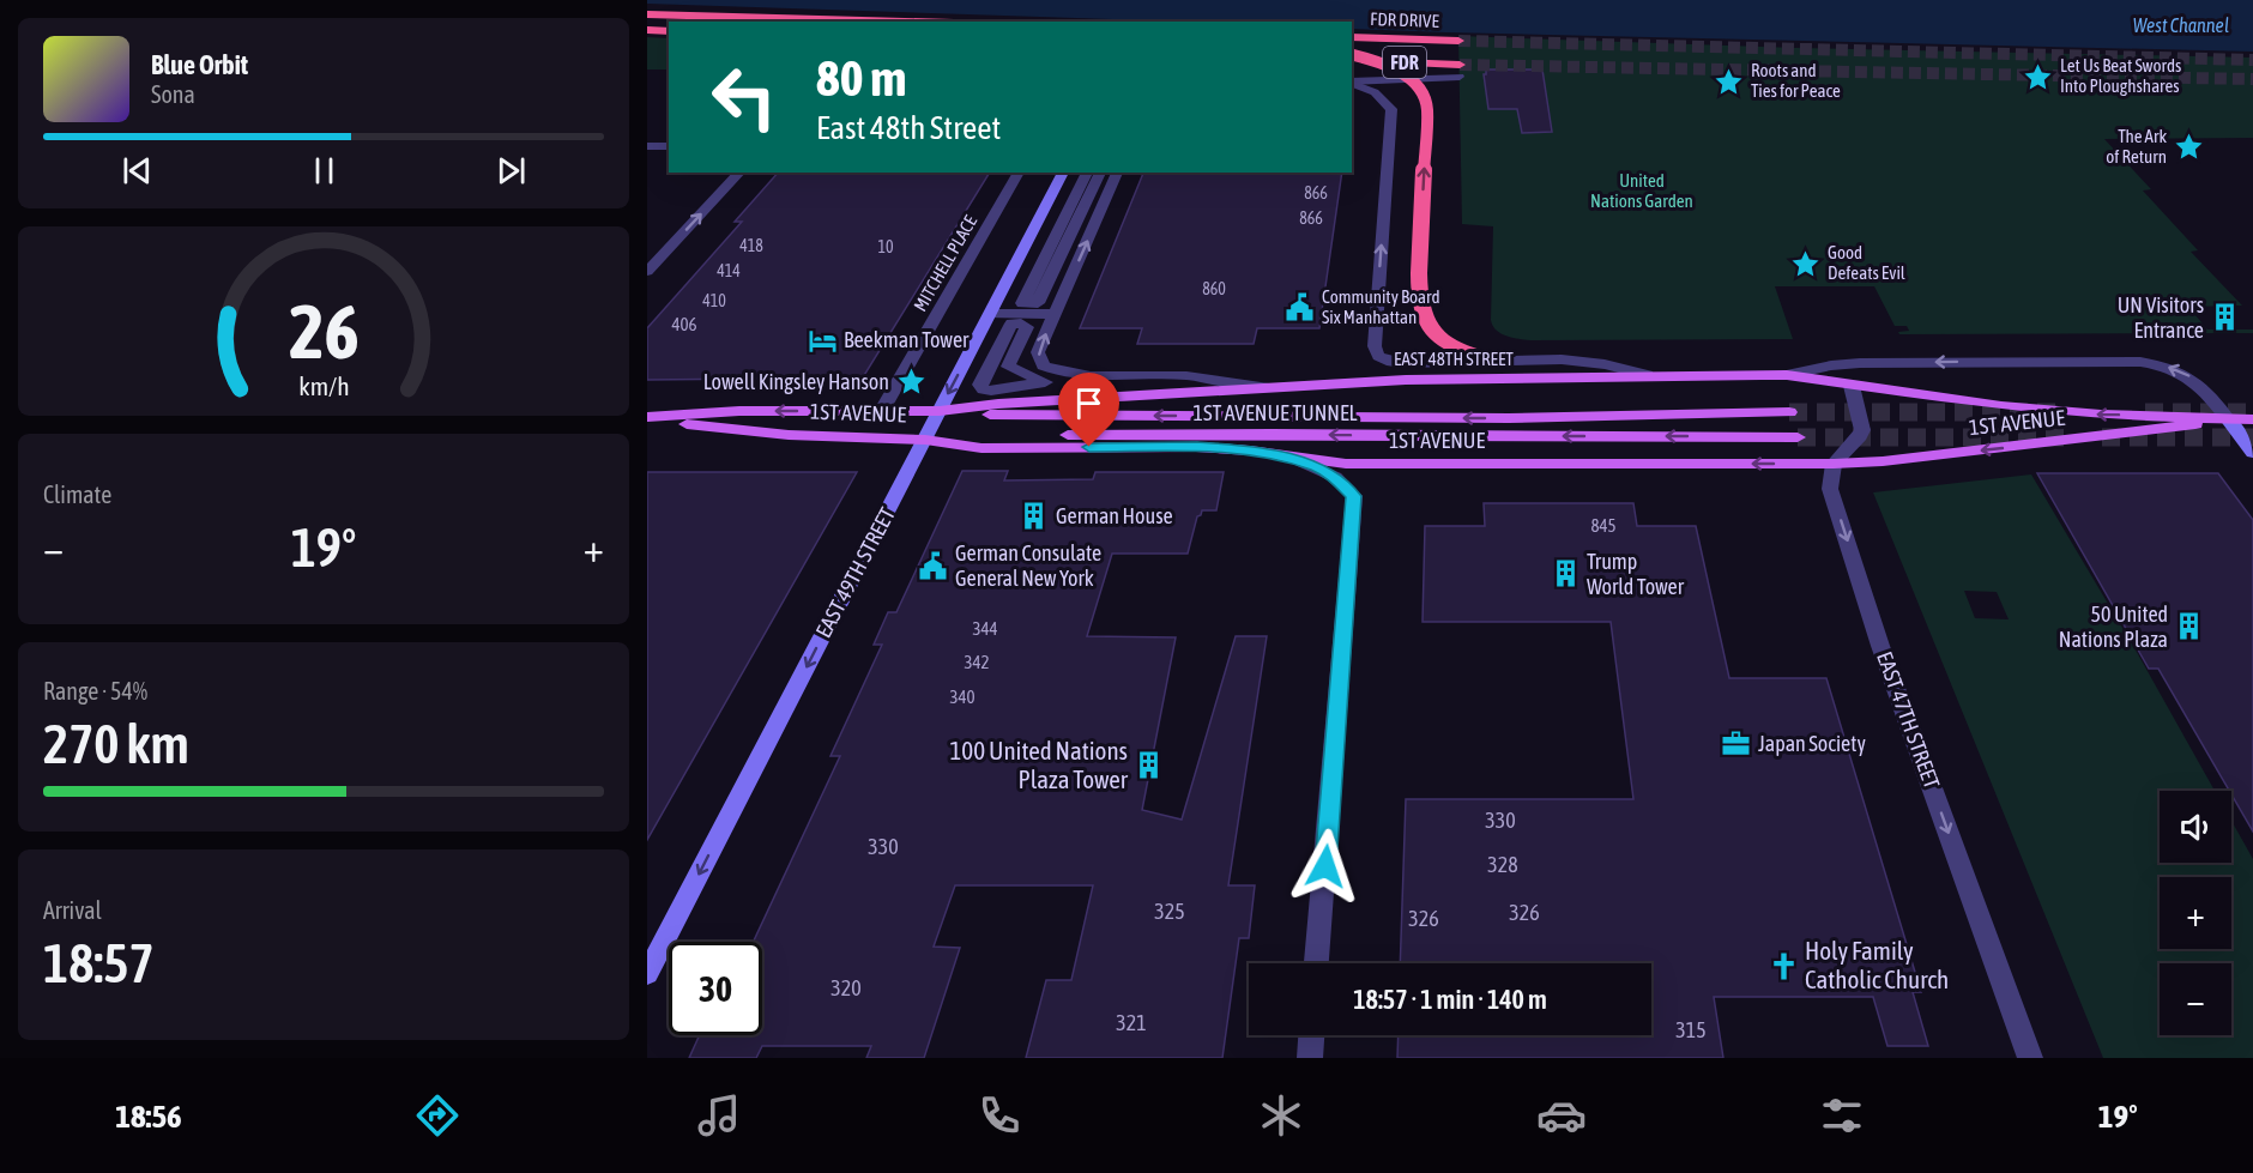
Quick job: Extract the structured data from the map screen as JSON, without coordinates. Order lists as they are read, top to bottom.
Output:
{
  "streets": {
    "highway": ["FDR DRIVE", "FDR"],
    "main road": ["1ST AVENUE", "1ST AVENUE TUNNEL", "EAST 49TH STREET"],
    "street": ["MITCHELL PLACE", "EAST 48TH STREET", "EAST 47TH STREET"]
  },
  "crossings": [
    ["MITCHELL PLACE", "1ST AVENUE"],
    ["EAST 48TH STREET", "1ST AVENUE"],
    ["1ST AVENUE", "1ST AVENUE TUNNEL"],
    ["1ST AVENUE", "EAST 49TH STREET"],
    ["1ST AVENUE", "EAST 47TH STREET"],
    ["1ST AVENUE TUNNEL", "EAST 49TH STREET"]
  ],
  "one_way": ["1ST AVENUE TUNNEL", "EAST 49TH STREET", "EAST 47TH STREET"],
  "water": ["West Channel"],
  "parks": ["United Nations Garden"],
  "places": {
    "place": [
      "Let Us Beat Swords Into Ploughshares",
      "Roots and Ties for Peace",
      "The Ark of Return",
      "Good Defeats Evil",
      "Lowell Kingsley Hanson"
    ],
    "public building": ["Community Board Six Manhattan", "German Consulate General New York"],
    "building": [
      "UN Visitors Entrance",
      "German House",
      "Trump World Tower",
      "50 United Nations Plaza",
      "100 United Nations Plaza Tower"
    ],
    "hotel": ["Beekman Tower"],
    "office": ["Japan Society"],
    "church": ["Holy Family Catholic Church"]
  },
  "house_numbers": [
    "866",
    "866",
    "418",
    "10",
    "414",
    "860",
    "410",
    "406",
    "845",
    "344",
    "342",
    "340",
    "330",
    "330",
    "328",
    "325",
    "326",
    "326",
    "320",
    "321",
    "315"
  ],
  "page": {
    "turn": ["80 m", "East 48th Street"],
    "song": ["Blue Orbit", "Sona"],
    "tile": [
      "Climate",
      ["Range · 54%", "270 km"],
      ["Arrival", "18:57"]
    ],
    "heat": ["−", "19°", "+"],
    "map_buttons": ["+", "−"],
    "limit": "30",
    "trip": "18:57 · 1 min · 140 m",
    "tabs": ["18:56", "19°"],
    "gauge": ["26", "km/h"]
  }
}
